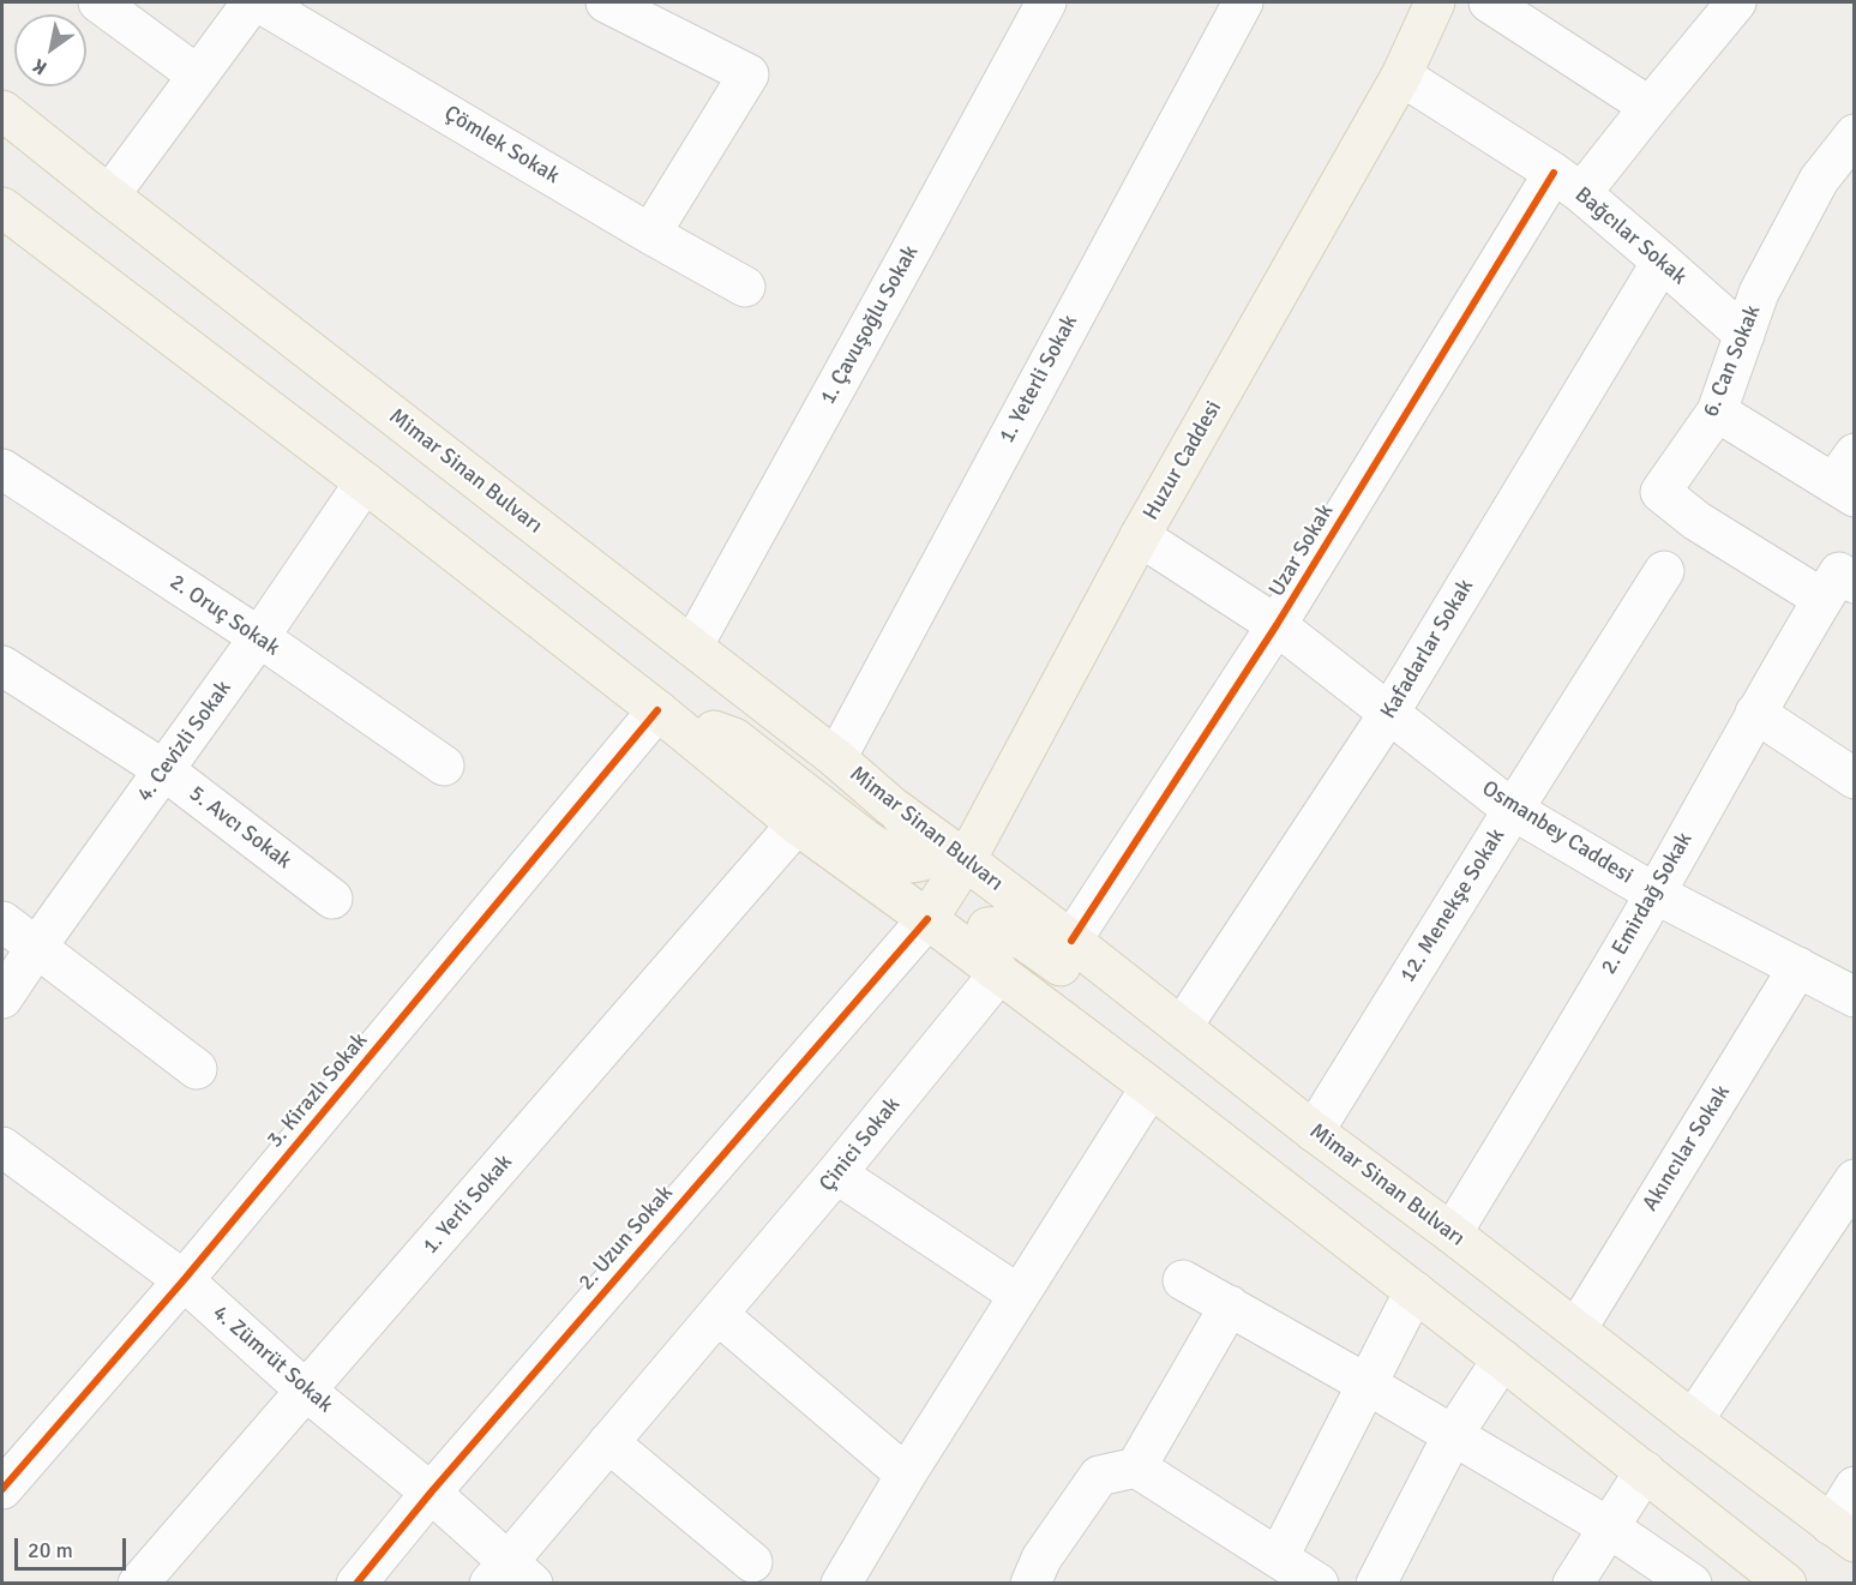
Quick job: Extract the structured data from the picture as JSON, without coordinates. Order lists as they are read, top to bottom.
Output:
{
  "streets": {
    "main road": ["Huzur Caddesi", "Mimar Sinan Bulvarı"],
    "street": [
      "Çömlek Sokak",
      "Bağcılar Sokak",
      "1. Çavuşoğlu Sokak",
      "6. Can Sokak",
      "1. Yeterli Sokak",
      "Uzar Sokak",
      "2. Oruç Sokak",
      "Kafadarlar Sokak",
      "4. Cevizli Sokak",
      "5. Avcı Sokak",
      "Osmanbey Caddesi",
      "2. Emirdağ Sokak",
      "12. Menekşe Sokak",
      "3. Kirazlı Sokak",
      "Çinici Sokak",
      "Akıncılar Sokak",
      "1. Yerli Sokak",
      "2. Uzun Sokak",
      "4. Zümrüt Sokak"
    ]
  },
  "crossings": [
    ["Bağcılar Sokak", "6. Can Sokak"],
    ["Bağcılar Sokak", "Huzur Caddesi"],
    ["Bağcılar Sokak", "Uzar Sokak"],
    ["Bağcılar Sokak", "Kafadarlar Sokak"],
    ["1. Çavuşoğlu Sokak", "Mimar Sinan Bulvarı"],
    ["6. Can Sokak", "2. Emirdağ Sokak"],
    ["1. Yeterli Sokak", "Mimar Sinan Bulvarı"],
    ["Huzur Caddesi", "Mimar Sinan Bulvarı"],
    ["Huzur Caddesi", "Osmanbey Caddesi"],
    ["Huzur Caddesi", "2. Uzun Sokak"],
    ["Mimar Sinan Bulvarı", "Uzar Sokak"],
    ["Mimar Sinan Bulvarı", "Kafadarlar Sokak"],
    ["Mimar Sinan Bulvarı", "2. Emirdağ Sokak"],
    ["Mimar Sinan Bulvarı", "12. Menekşe Sokak"],
    ["Mimar Sinan Bulvarı", "Akıncılar Sokak"],
    ["Uzar Sokak", "Osmanbey Caddesi"],
    ["2. Oruç Sokak", "4. Cevizli Sokak"],
    ["Kafadarlar Sokak", "Osmanbey Caddesi"],
    ["4. Cevizli Sokak", "5. Avcı Sokak"],
    ["Osmanbey Caddesi", "2. Emirdağ Sokak"],
    ["Osmanbey Caddesi", "12. Menekşe Sokak"],
    ["Osmanbey Caddesi", "Akıncılar Sokak"],
    ["3. Kirazlı Sokak", "4. Zümrüt Sokak"],
    ["Çinici Sokak", "4. Zümrüt Sokak"],
    ["1. Yerli Sokak", "4. Zümrüt Sokak"],
    ["2. Uzun Sokak", "4. Zümrüt Sokak"]
  ],
  "scale_bar": "20 m",
  "north": "bottom left"
}
